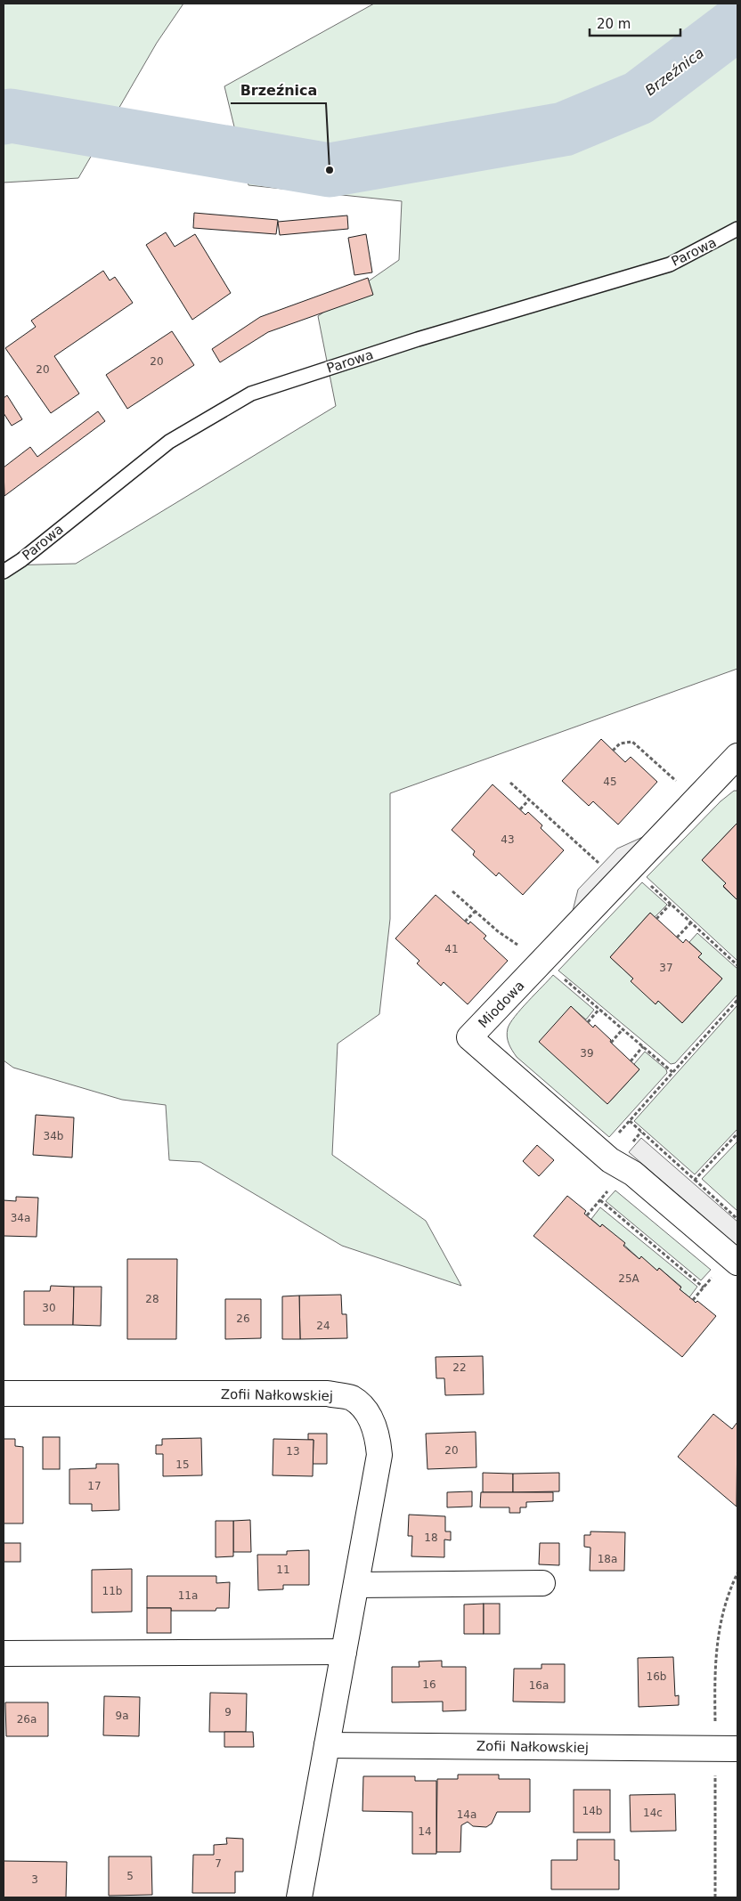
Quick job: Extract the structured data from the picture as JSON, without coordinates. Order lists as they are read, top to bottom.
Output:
{
  "streets": {
    "street": ["Miodowa", "Zofii Nałkowskiej"],
    "lane": ["Parowa"]
  },
  "water": ["Brzeźnica"],
  "places": ["Brzeźnica"],
  "house_numbers": [
    "20",
    "20",
    "45",
    "43",
    "41",
    "37",
    "39",
    "34b",
    "34a",
    "25A",
    "28",
    "30",
    "26",
    "24",
    "22",
    "20",
    "13",
    "15",
    "17",
    "18",
    "18a",
    "11",
    "11b",
    "11a",
    "16b",
    "16",
    "16a",
    "9",
    "9a",
    "26a",
    "14b",
    "14c",
    "14a",
    "14",
    "7",
    "5",
    "3"
  ],
  "scale_bar": "20 m"
}
